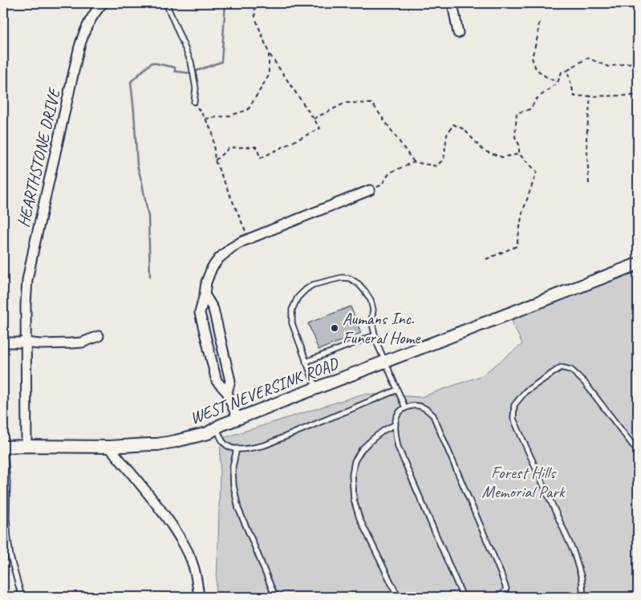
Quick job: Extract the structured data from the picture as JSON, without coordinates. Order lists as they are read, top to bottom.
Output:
{
  "streets": {
    "street": ["HEARTHSTONE DRIVE", "WEST NEVERSINK ROAD"]
  },
  "crossings": [
    ["HEARTHSTONE DRIVE", "WEST NEVERSINK ROAD"]
  ],
  "parks": ["Forest Hills Memorial Park"],
  "places": ["Aumans Inc. Funeral Home"]
}
